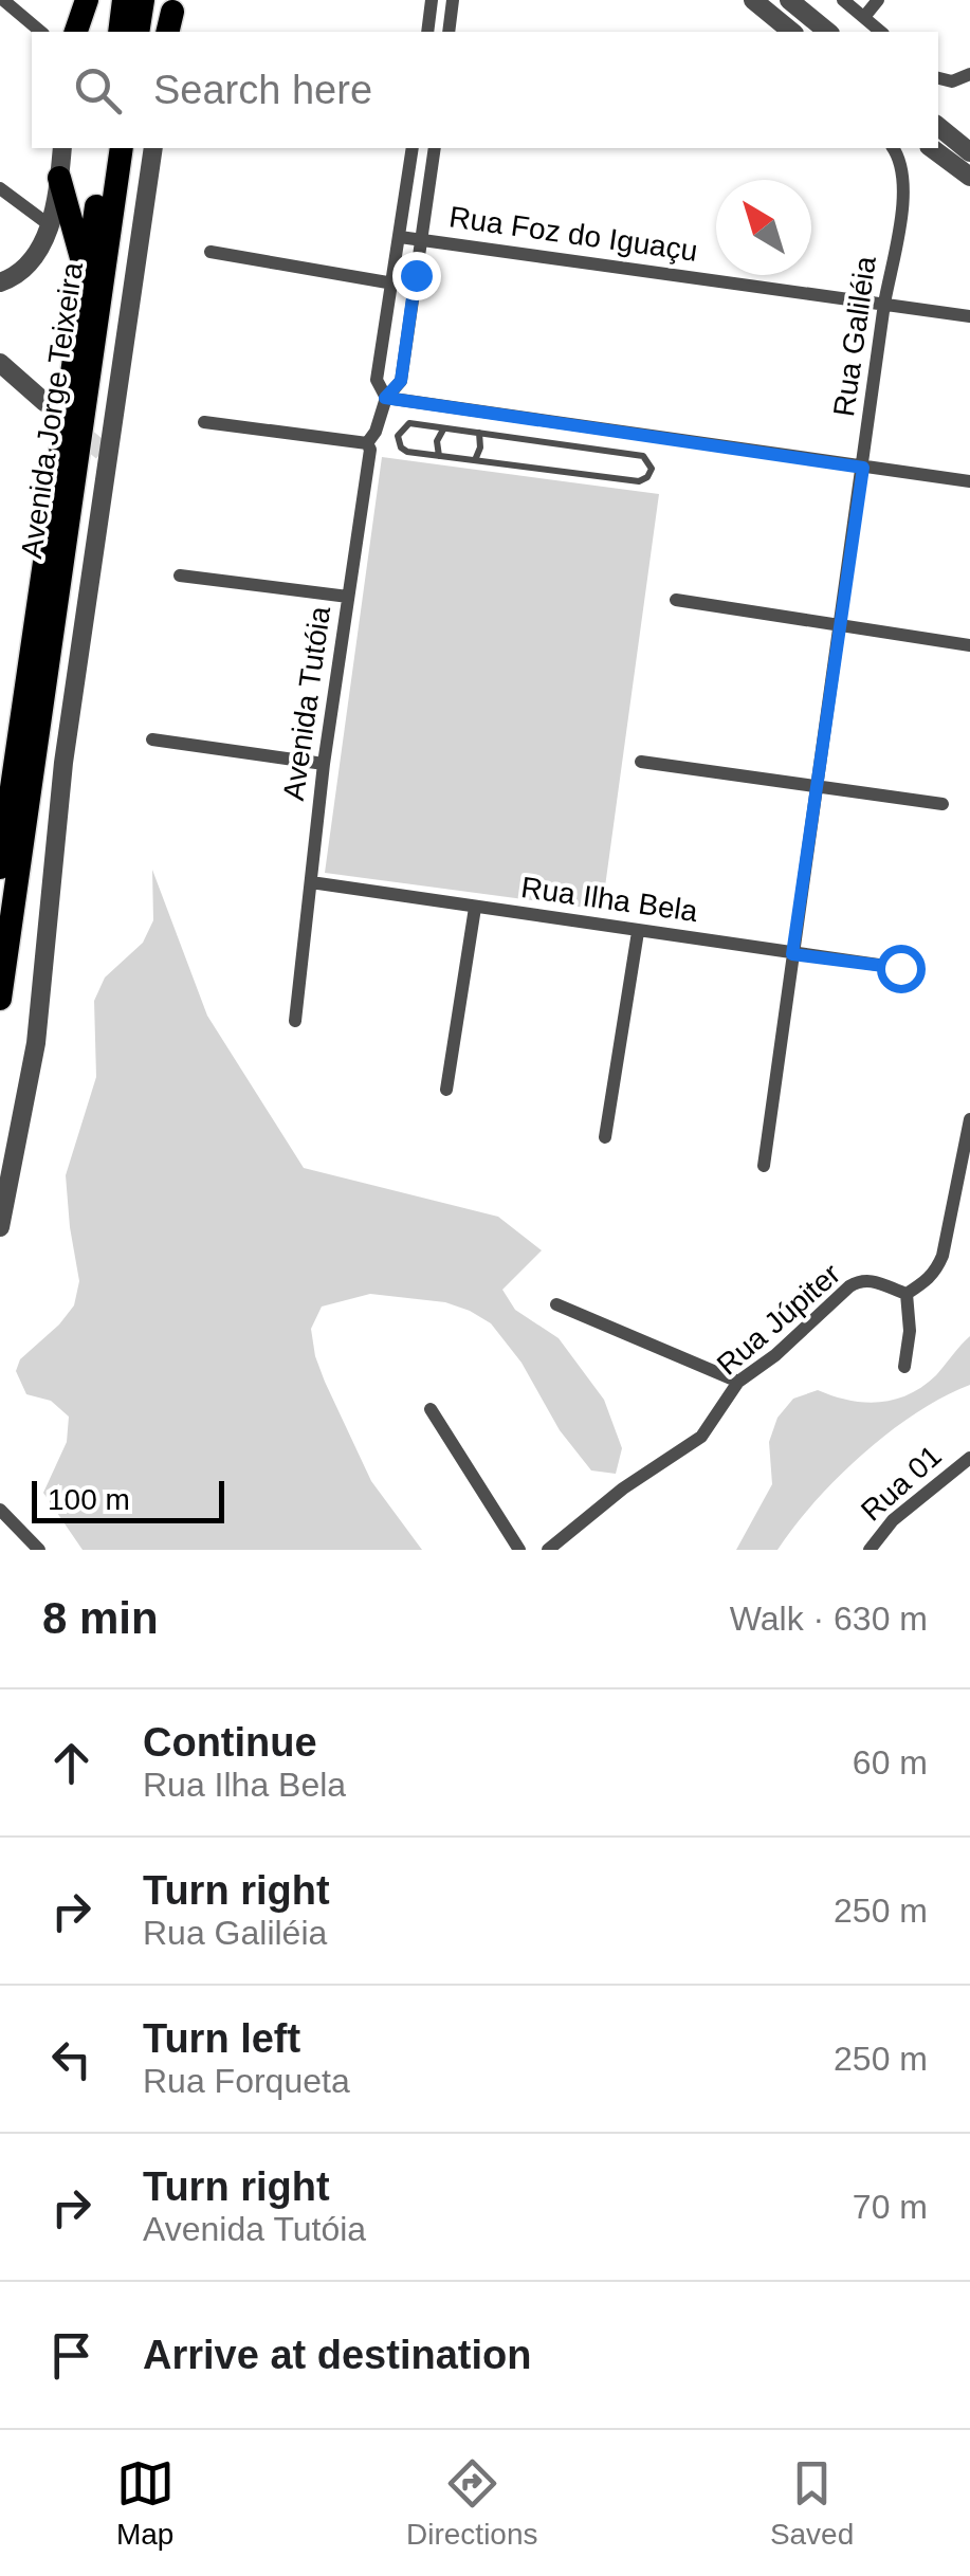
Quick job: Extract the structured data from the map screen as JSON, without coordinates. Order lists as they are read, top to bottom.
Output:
{
  "streets": {
    "highway": ["Avenida Jorge Teixeira"],
    "street": [
      "Rua Foz do Iguaçu",
      "Rua Galiléia",
      "Avenida Tutóia",
      "Rua Ilha Bela",
      "Rua Júpiter",
      "Rua 01"
    ]
  },
  "crossings": [
    ["Rua Foz do Iguaçu", "Rua Galiléia"],
    ["Rua Foz do Iguaçu", "Avenida Tutóia"],
    ["Rua Galiléia", "Rua Ilha Bela"],
    ["Avenida Tutóia", "Rua Ilha Bela"]
  ],
  "scale_bar": "100 m",
  "north": "top left",
  "page": {
    "search": "Search here",
    "scale": "100 m",
    "heading": ["8 min", "Walk · 630 m"],
    "list": [
      ["Continue", "Rua Ilha Bela", "60 m"],
      ["Turn right", "Rua Galiléia", "250 m"],
      ["Turn left", "Rua Forqueta", "250 m"],
      ["Turn right", "Avenida Tutóia", "70 m"],
      "Arrive at destination"
    ],
    "nav": ["Map", "Directions", "Saved"]
  }
}
